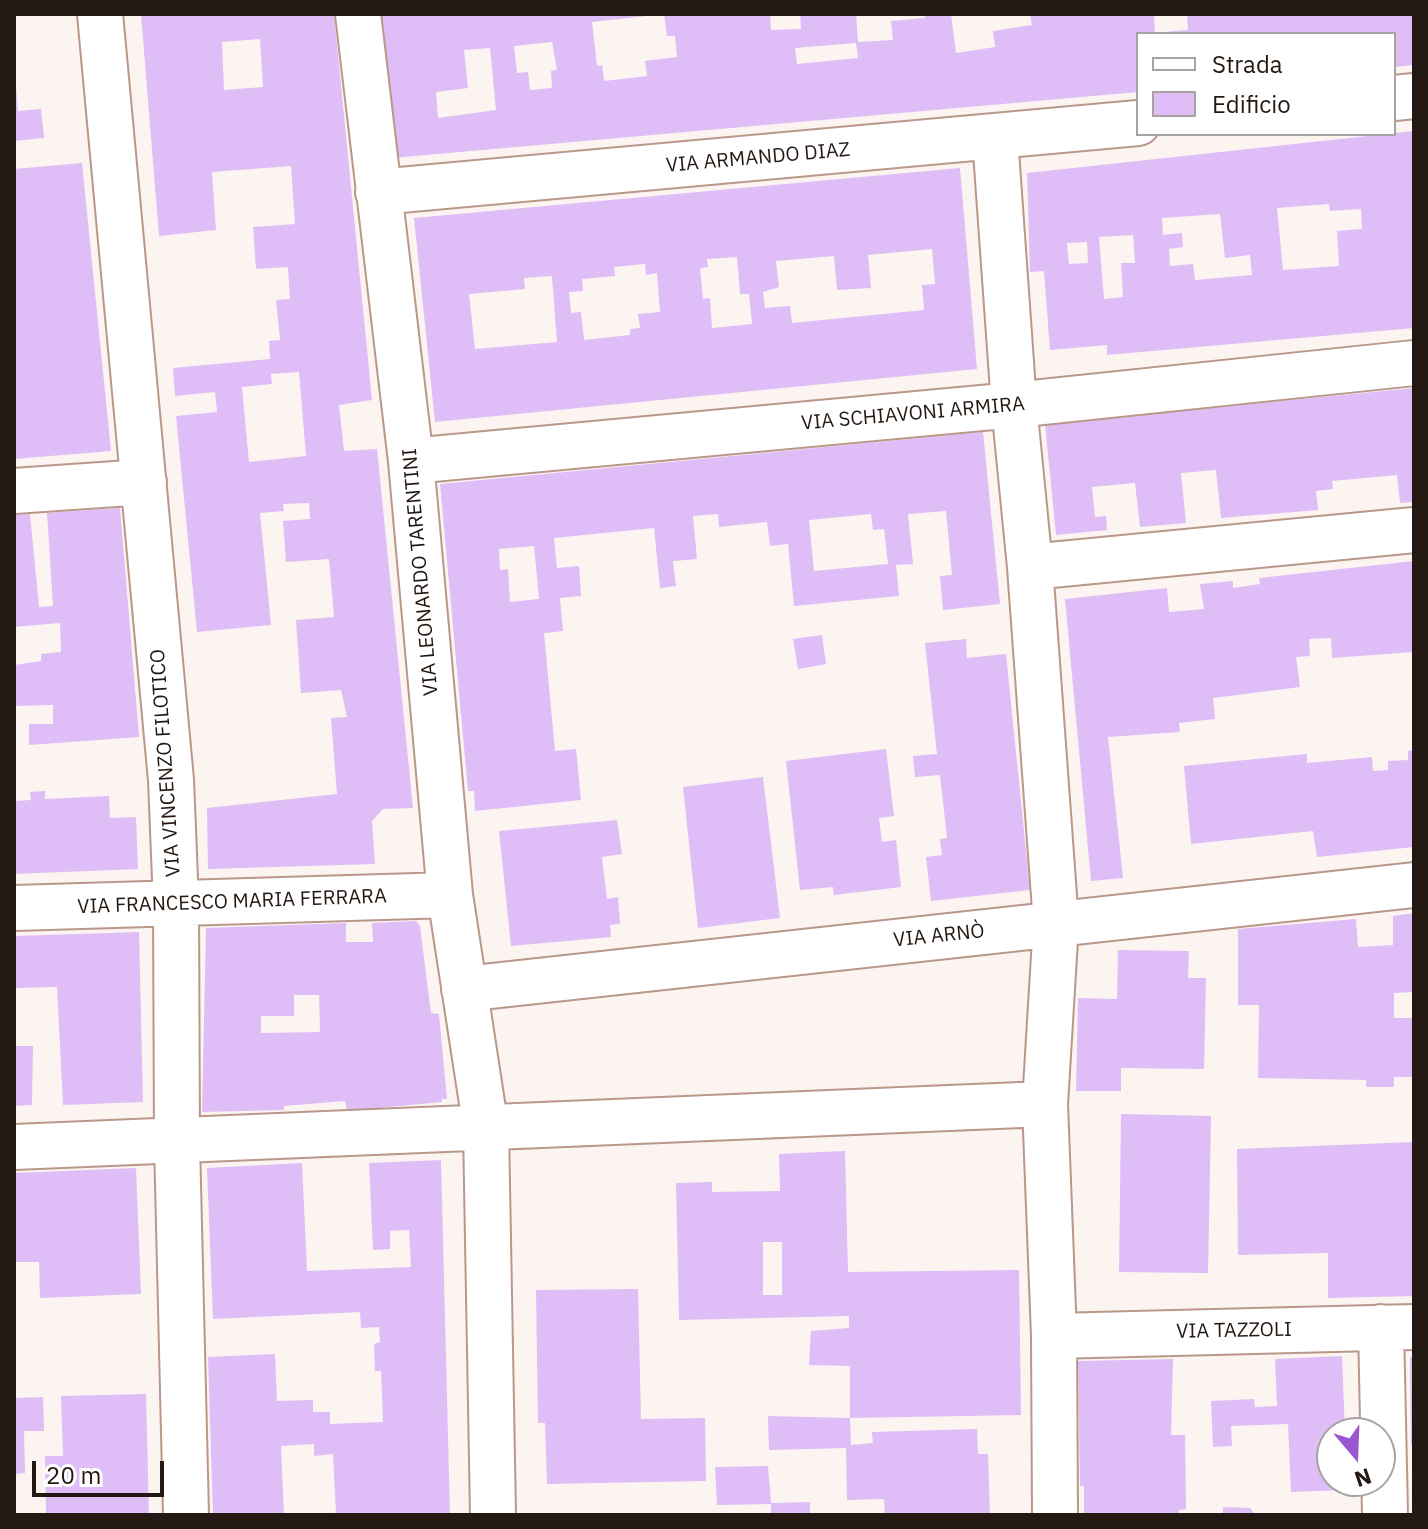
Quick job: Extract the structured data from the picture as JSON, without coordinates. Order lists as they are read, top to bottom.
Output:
{
  "streets": {
    "street": [
      "VIA ARMANDO DIAZ",
      "VIA SCHIAVONI ARMIRA",
      "VIA LEONARDO TARENTINI",
      "VIA VINCENZO FILOTICO",
      "VIA FRANCESCO MARIA FERRARA",
      "VIA ARNÒ",
      "VIA TAZZOLI"
    ]
  },
  "crossings": [
    ["VIA ARMANDO DIAZ", "VIA LEONARDO TARENTINI"],
    ["VIA SCHIAVONI ARMIRA", "VIA LEONARDO TARENTINI"],
    ["VIA LEONARDO TARENTINI", "VIA FRANCESCO MARIA FERRARA"],
    ["VIA LEONARDO TARENTINI", "VIA ARNÒ"],
    ["VIA VINCENZO FILOTICO", "VIA FRANCESCO MARIA FERRARA"]
  ],
  "legend": ["Strada", "Edificio"],
  "scale_bar": "20 m",
  "north": "bottom"
}
